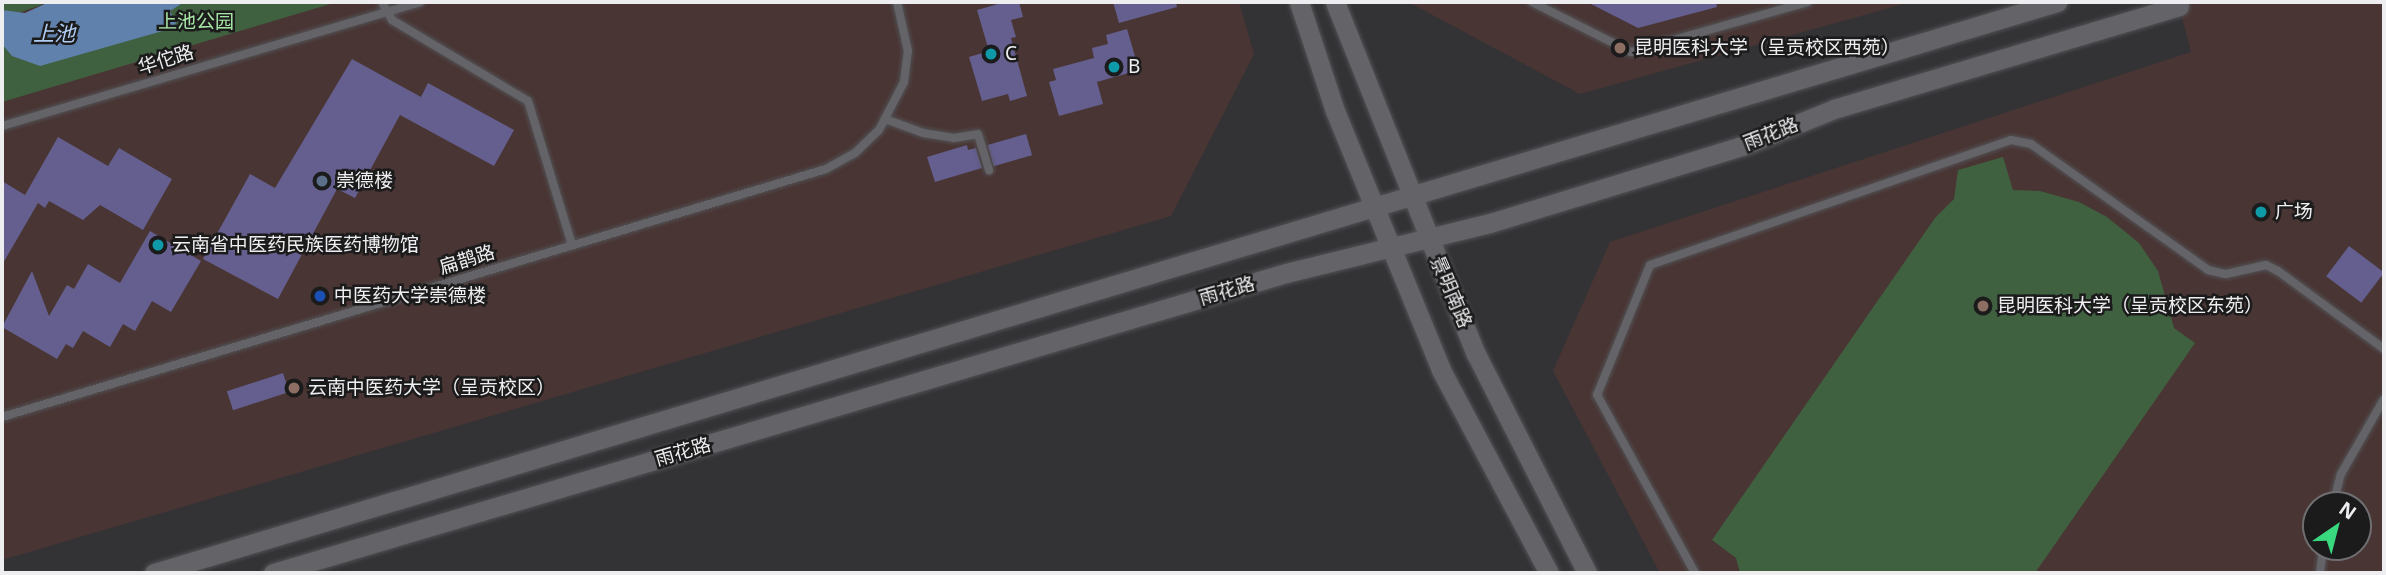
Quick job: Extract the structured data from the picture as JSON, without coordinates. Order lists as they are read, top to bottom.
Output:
{
  "streets": {
    "street": ["雨花路", "景明南路"],
    "lane": ["华佗路", "扁鹊路"]
  },
  "crossings": [
    ["雨花路", "景明南路"]
  ],
  "water": ["上池"],
  "parks": ["上池公园"],
  "places": [
    "昆明医科大学（呈贡校区西苑）",
    "C",
    "B",
    "崇德楼",
    "广场",
    "云南省中医药民族医药博物馆",
    "中医药大学崇德楼",
    "昆明医科大学（呈贡校区东苑）",
    "云南中医药大学（呈贡校区）"
  ],
  "north": "top right"
}
